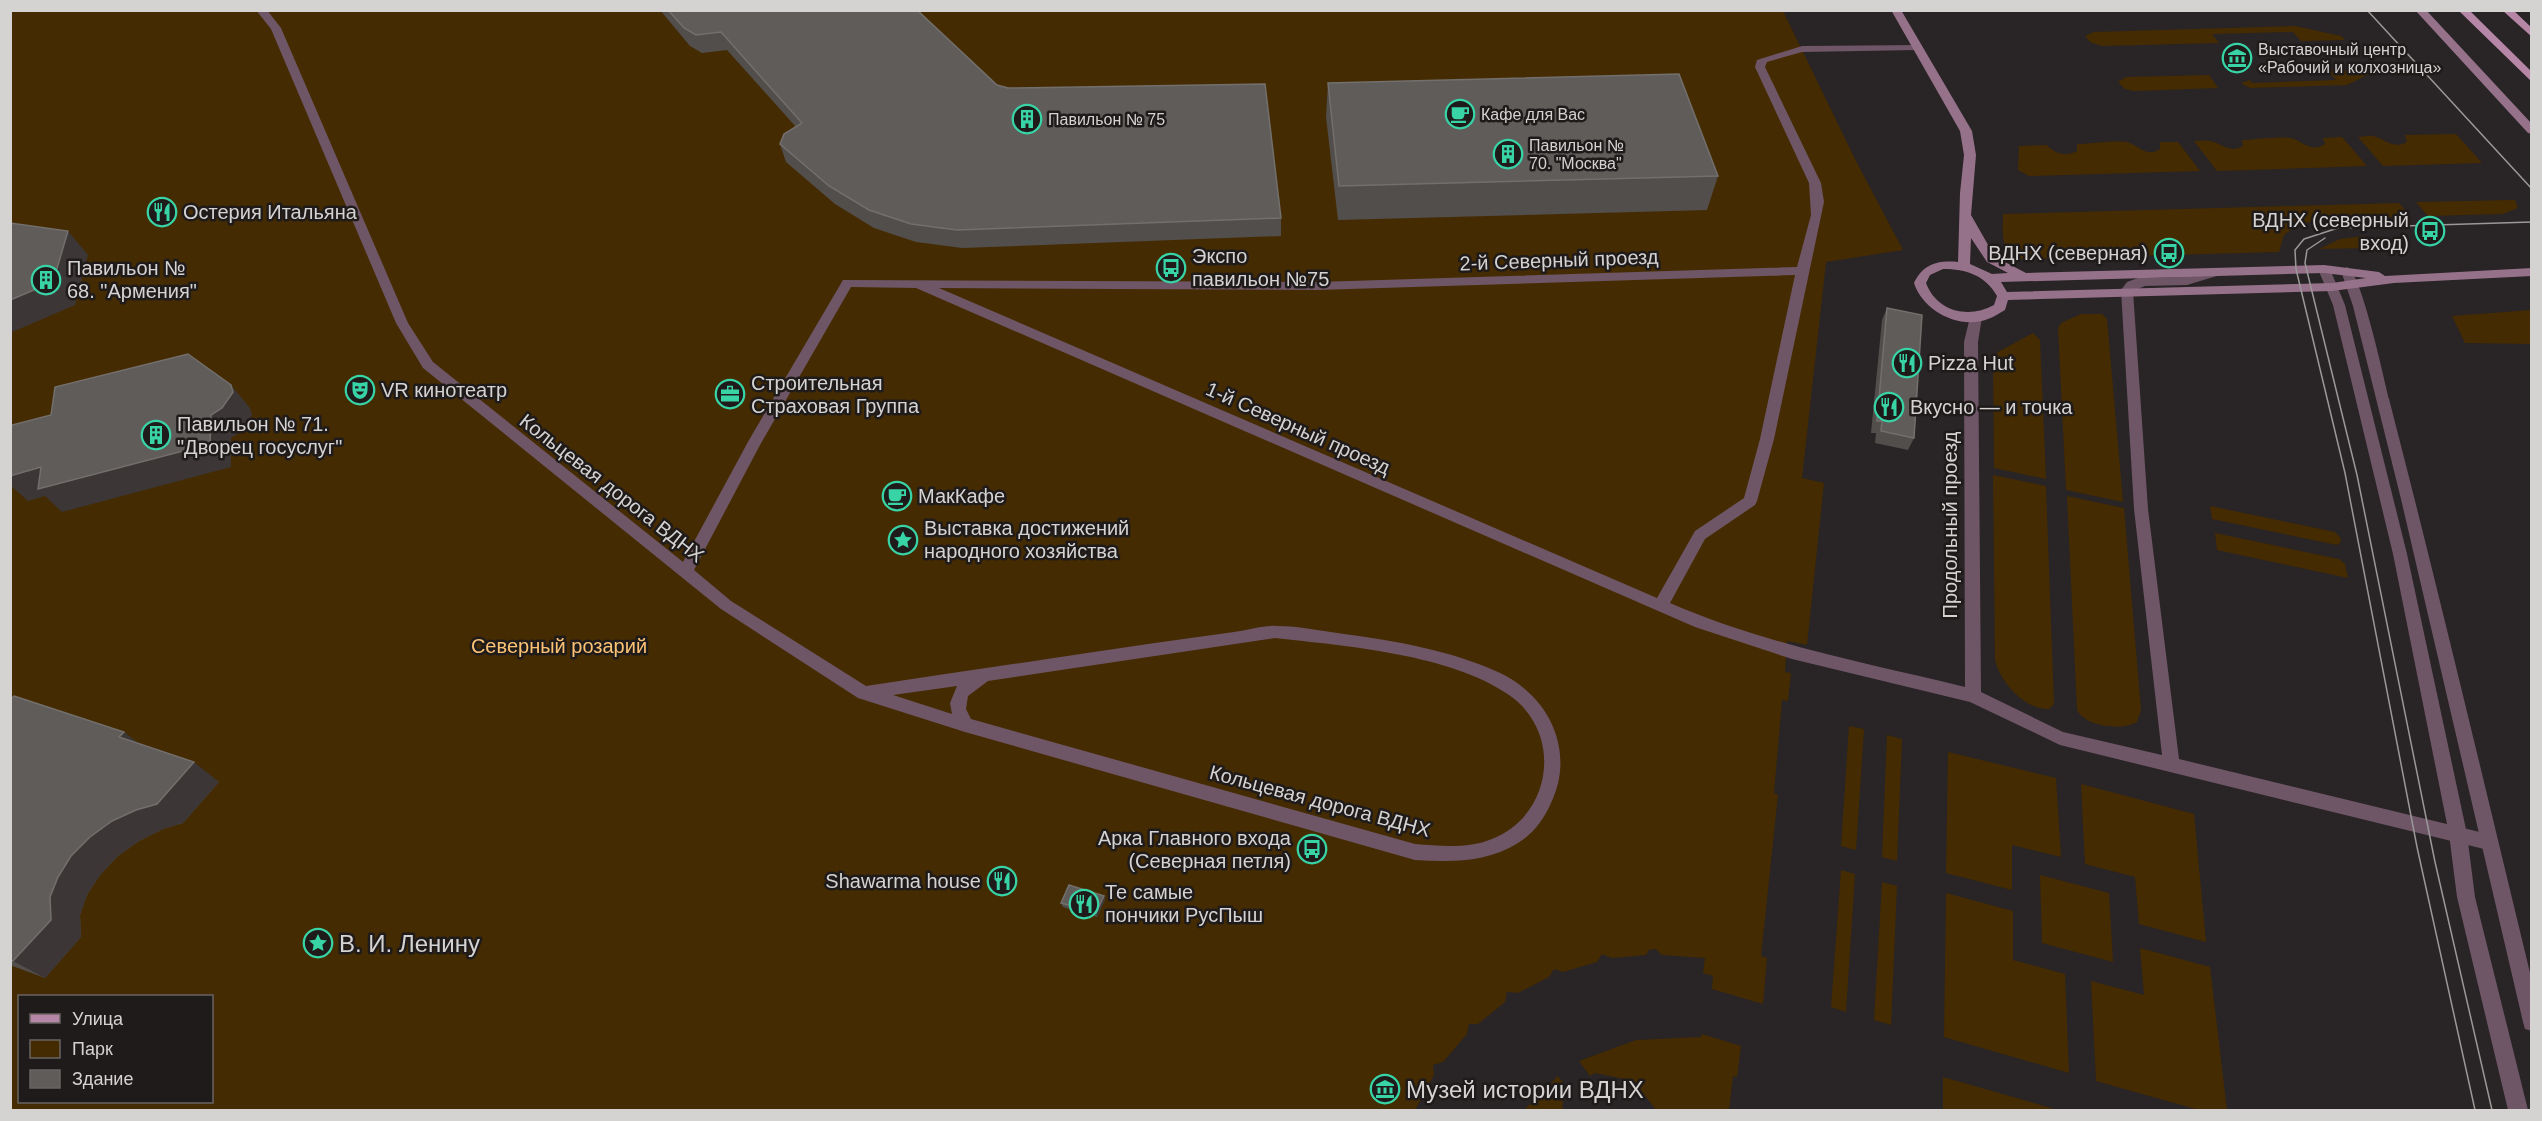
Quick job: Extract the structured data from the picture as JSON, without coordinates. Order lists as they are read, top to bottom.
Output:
{
  "streets": {
    "street": [
      "2-й Северный проезд",
      "1-й Северный проезд",
      "Кольцевая дорога ВДНХ",
      "Продольный проезд"
    ]
  },
  "crossings": [
    ["2-й Северный проезд", "1-й Северный проезд"],
    ["2-й Северный проезд", "Кольцевая дорога ВДНХ"],
    ["1-й Северный проезд", "Продольный проезд"]
  ],
  "parks": ["Северный розарий"],
  "places": {
    "museum": ["Выставочный центр «Рабочий и колхозница»", "Музей истории ВДНХ"],
    "cafe": ["Кафе для Вас", "МакКафе"],
    "building": [
      "Павильон № 75",
      "Павильон № 70. \"Москва\"",
      "Павильон № 68. \"Армения\"",
      "Павильон № 71. \"Дворец госуслуг\""
    ],
    "restaurant": [
      "Остерия Итальяна",
      "Pizza Hut",
      "Вкусно — и точка",
      "Shawarma house",
      "Те самые пончики РусПыш"
    ],
    "bus stop": [
      "ВДНХ (северный вход)",
      "ВДНХ (северная)",
      "Экспо павильон №75",
      "Арка Главного входа (Северная петля)"
    ],
    "theatre": ["VR кинотеатр"],
    "office": ["Строительная Страховая Группа"],
    "place": ["Выставка достижений народного хозяйства", "В. И. Ленину"]
  },
  "legend": ["Улица", "Парк", "Здание"]
}
